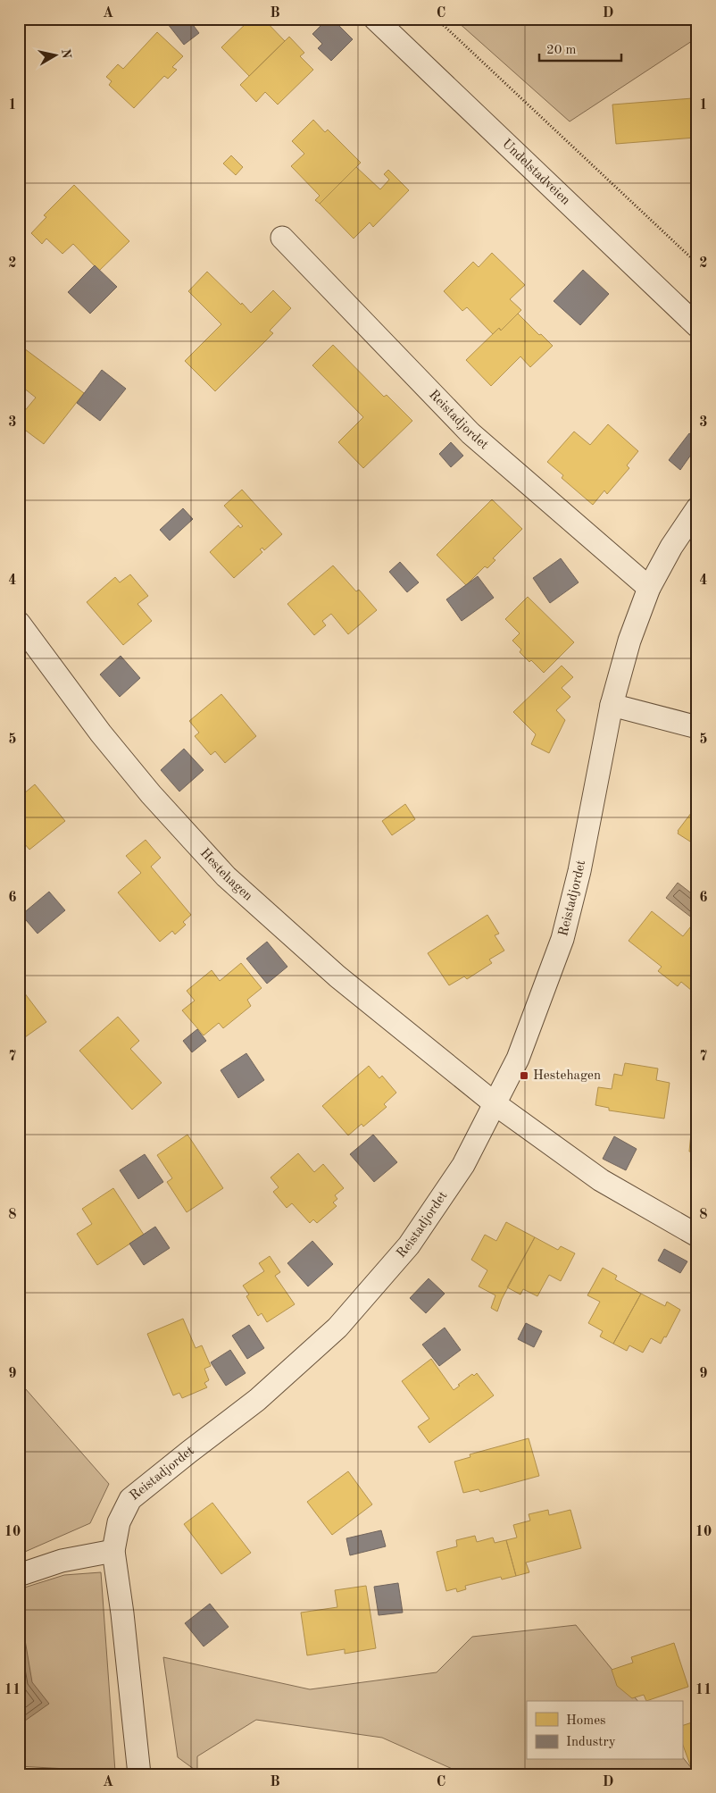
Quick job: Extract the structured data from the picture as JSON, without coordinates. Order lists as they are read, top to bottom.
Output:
{
  "streets": {
    "street": ["Undelstadveien", "Reistadjordet", "Hestehagen"]
  },
  "crossings": [
    ["Reistadjordet", "Hestehagen"]
  ],
  "places": {
    "transit": ["Hestehagen"]
  },
  "legend": ["Homes", "Industry"],
  "scale_bar": "20 m",
  "north": "right",
  "grid": {
    "columns": [
      "A",
      "B",
      "C",
      "D"
    ],
    "rows": [
      "1",
      "2",
      "3",
      "4",
      "5",
      "6",
      "7",
      "8",
      "9",
      "10",
      "11"
    ]
  }
}
